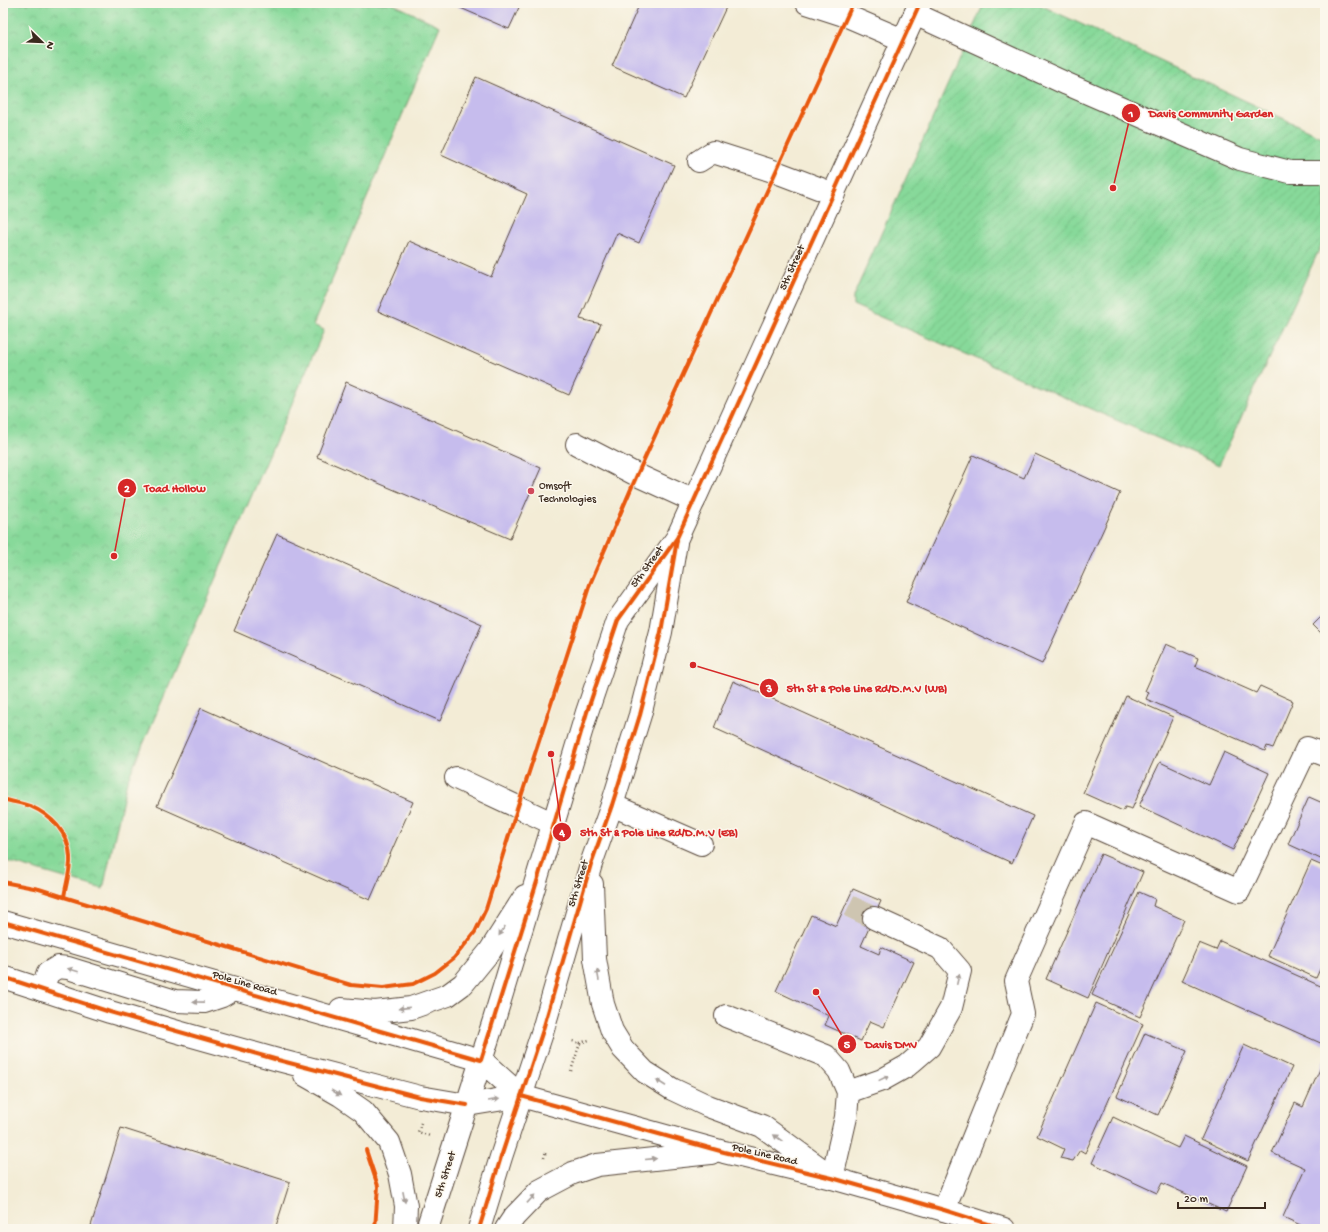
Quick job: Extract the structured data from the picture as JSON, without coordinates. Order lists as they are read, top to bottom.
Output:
{
  "streets": {
    "main road": ["5th Street", "Pole Line Road"]
  },
  "crossings": [
    ["5th Street", "Pole Line Road"]
  ],
  "places": [
    "Davis Community Garden",
    "Omsoft Technologies",
    "Toad Hollow",
    "5th St & Pole Line Rd/D.M.V (WB)",
    "5th St & Pole Line Rd/D.M.V (EB)",
    "Davis DMV"
  ],
  "scale_bar": "20 m",
  "north": "bottom right"
}
